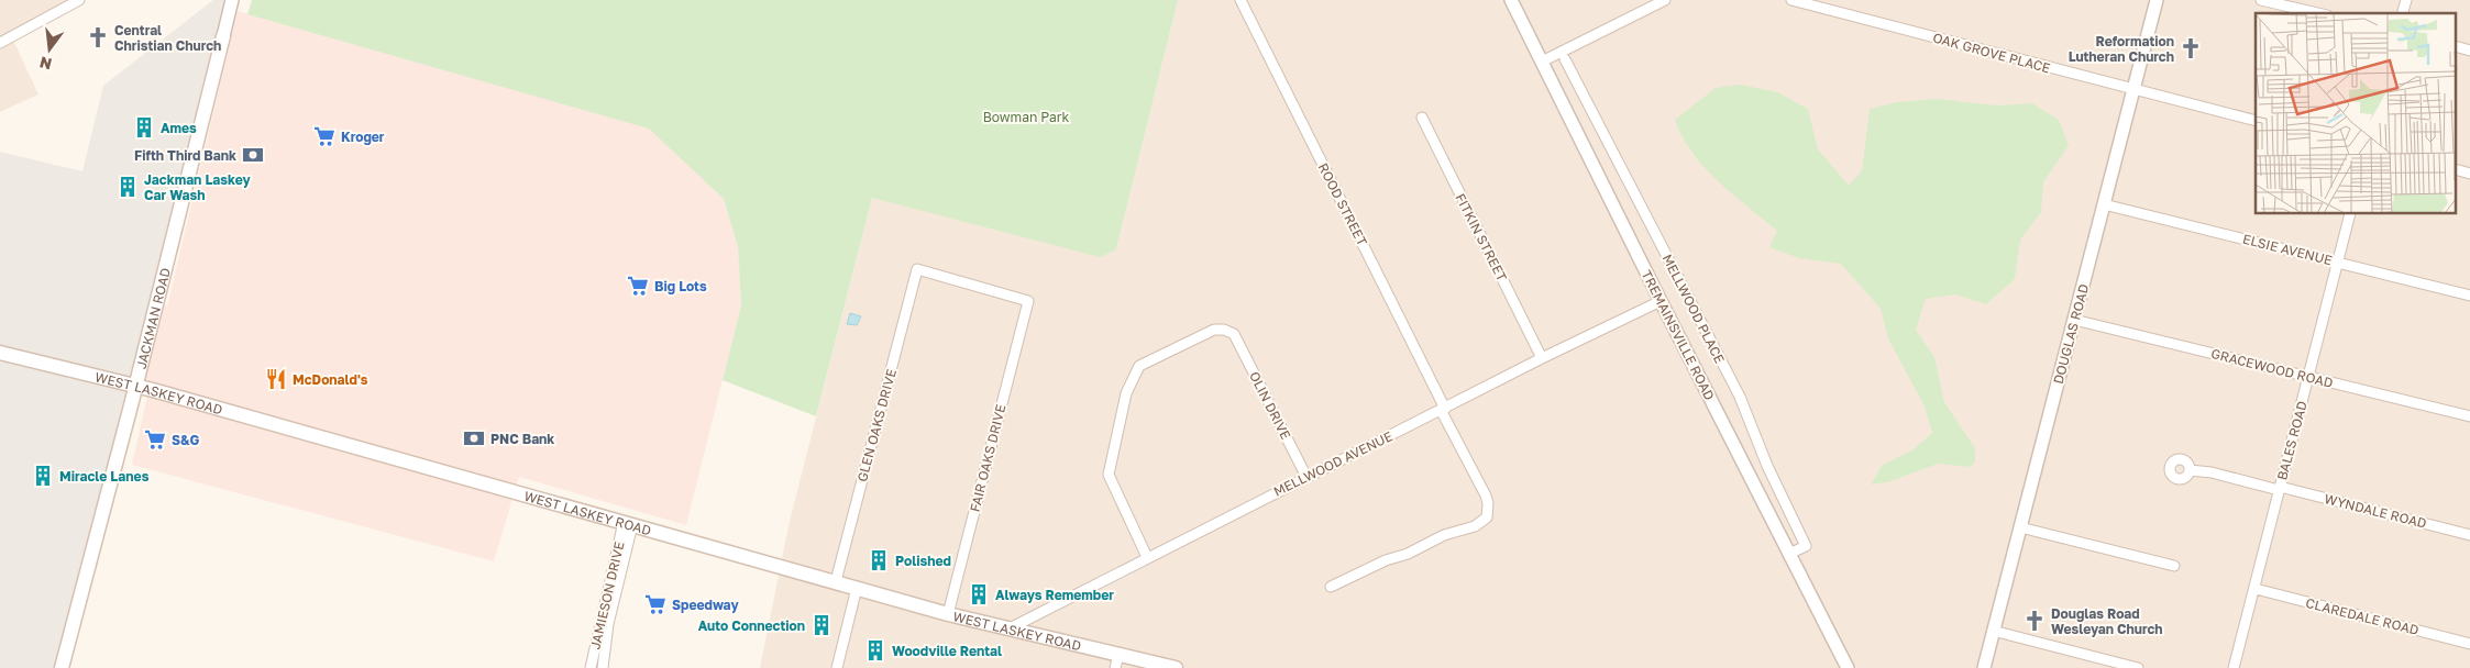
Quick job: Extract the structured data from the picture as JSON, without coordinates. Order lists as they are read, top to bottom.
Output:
{
  "streets": {
    "main road": ["JACKMAN ROAD", "WEST LASKEY ROAD"],
    "street": [
      "OAK GROVE PLACE",
      "ROOD STREET",
      "FITKIN STREET",
      "ELSIE AVENUE",
      "MELLWOOD PLACE",
      "DOUGLAS ROAD",
      "TREMAINSVILLE ROAD",
      "GRACEWOOD ROAD",
      "OLIN DRIVE",
      "GLEN OAKS DRIVE",
      "BALES ROAD",
      "FAIR OAKS DRIVE",
      "MELLWOOD AVENUE",
      "WYNDALE ROAD",
      "JAMIESON DRIVE",
      "CLAREDALE ROAD"
    ]
  },
  "crossings": [
    ["OAK GROVE PLACE", "DOUGLAS ROAD"],
    ["ROOD STREET", "MELLWOOD AVENUE"],
    ["FITKIN STREET", "MELLWOOD AVENUE"],
    ["ELSIE AVENUE", "DOUGLAS ROAD"],
    ["ELSIE AVENUE", "BALES ROAD"],
    ["MELLWOOD PLACE", "TREMAINSVILLE ROAD"],
    ["JACKMAN ROAD", "WEST LASKEY ROAD"],
    ["DOUGLAS ROAD", "GRACEWOOD ROAD"],
    ["TREMAINSVILLE ROAD", "MELLWOOD AVENUE"],
    ["GRACEWOOD ROAD", "BALES ROAD"],
    ["WEST LASKEY ROAD", "GLEN OAKS DRIVE"],
    ["WEST LASKEY ROAD", "FAIR OAKS DRIVE"],
    ["WEST LASKEY ROAD", "MELLWOOD AVENUE"],
    ["WEST LASKEY ROAD", "JAMIESON DRIVE"],
    ["OLIN DRIVE", "MELLWOOD AVENUE"],
    ["GLEN OAKS DRIVE", "FAIR OAKS DRIVE"],
    ["BALES ROAD", "WYNDALE ROAD"],
    ["BALES ROAD", "CLAREDALE ROAD"]
  ],
  "parks": ["Bowman Park"],
  "places": {
    "church": ["Central Christian Church", "Reformation Lutheran Church", "Douglas Road Wesleyan Church"],
    "building": [
      "Ames",
      "Jackman Laskey Car Wash",
      "Miracle Lanes",
      "Polished",
      "Always Remember",
      "Auto Connection",
      "Woodville Rental"
    ],
    "supermarket": [
      "Kroger",
      "Big Lots",
      "S&G",
      "Speedway"
    ],
    "bank": ["Fifth Third Bank", "PNC Bank"],
    "restaurant": ["McDonald's"]
  },
  "north": "bottom"
}
